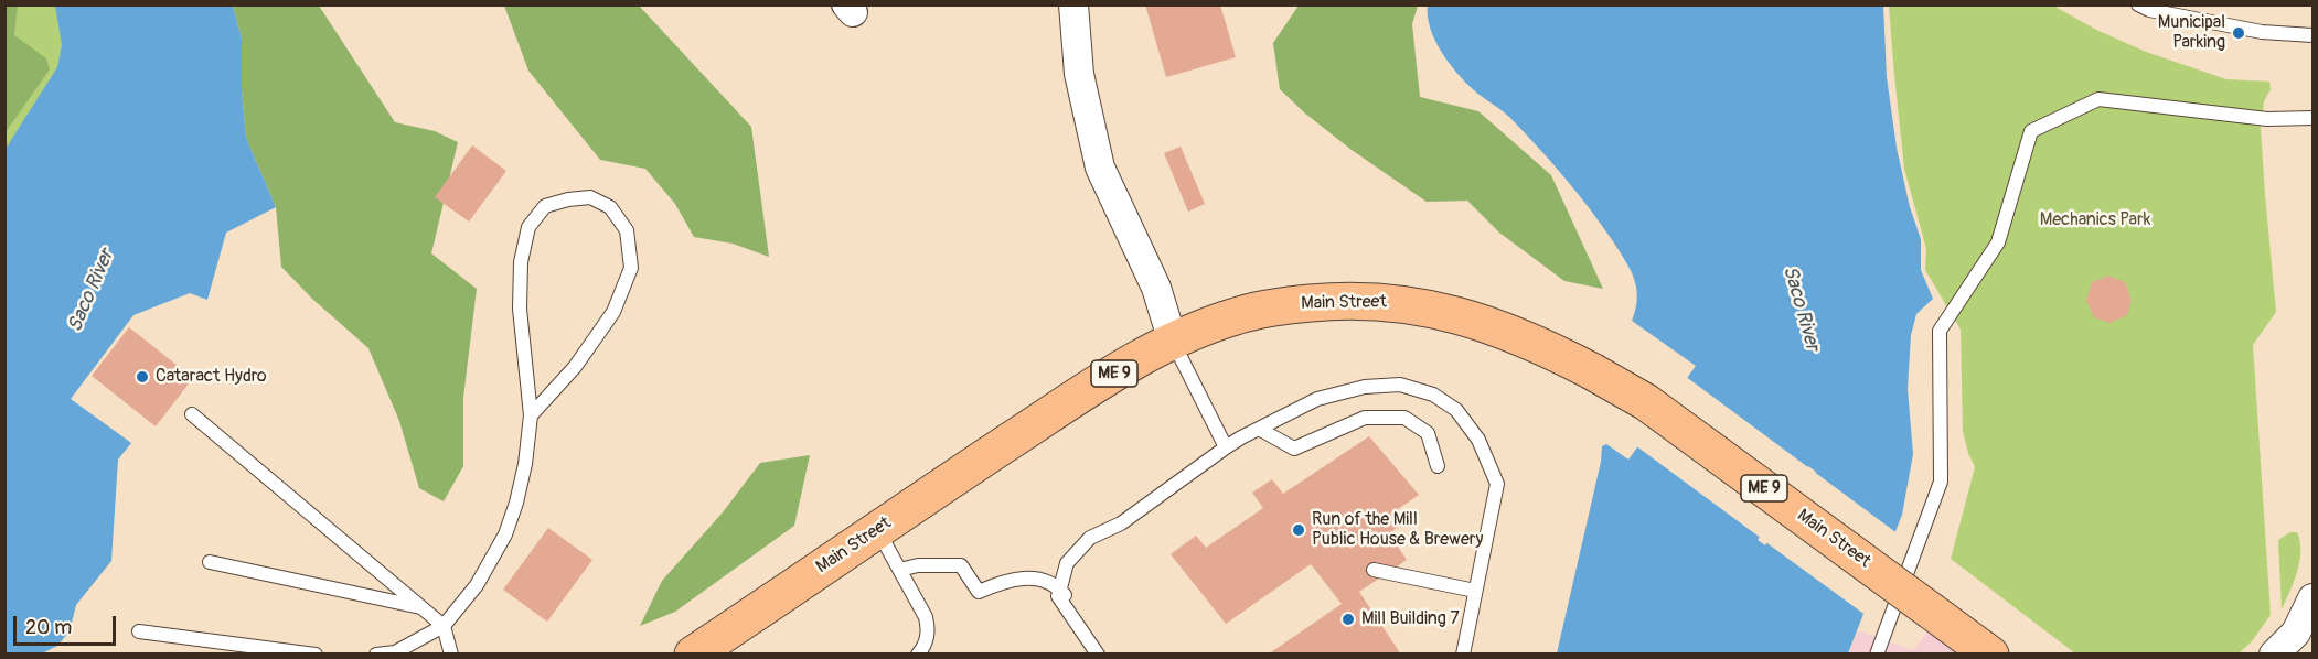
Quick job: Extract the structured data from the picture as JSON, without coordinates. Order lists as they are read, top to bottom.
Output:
{
  "streets": {
    "main road": ["Main Street", "ME 9"]
  },
  "water": ["Saco River"],
  "parks": ["Mechanics Park"],
  "places": [
    "Municipal Parking",
    "Cataract Hydro",
    "Run of the Mill Public House & Brewery",
    "Mill Building 7"
  ],
  "scale_bar": "20 m"
}
